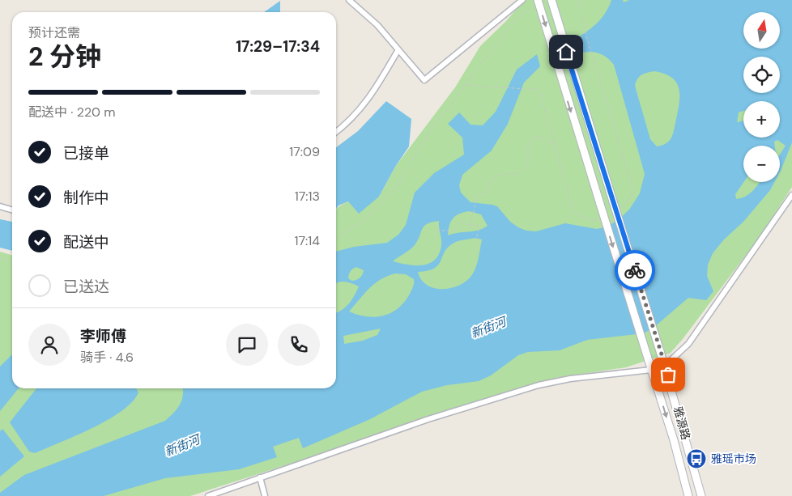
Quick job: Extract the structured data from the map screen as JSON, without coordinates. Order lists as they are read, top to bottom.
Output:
{
  "streets": {
    "main road": ["雅源路"]
  },
  "water": ["新街河"],
  "places": {
    "bus stop": ["雅瑶市场"]
  },
  "north": "top",
  "page": {
    "map_buttons": ["+", "−"],
    "heading": ["2 分钟", "预计还需", "17:29–17:34"],
    "panel": ["李师傅", "骑手 · 4.6"],
    "bar": "配送中 · 220 m",
    "list": [
      ["已接单", "17:09"],
      ["制作中", "17:13"],
      ["配送中", "17:14"],
      "已送达"
    ]
  }
}
